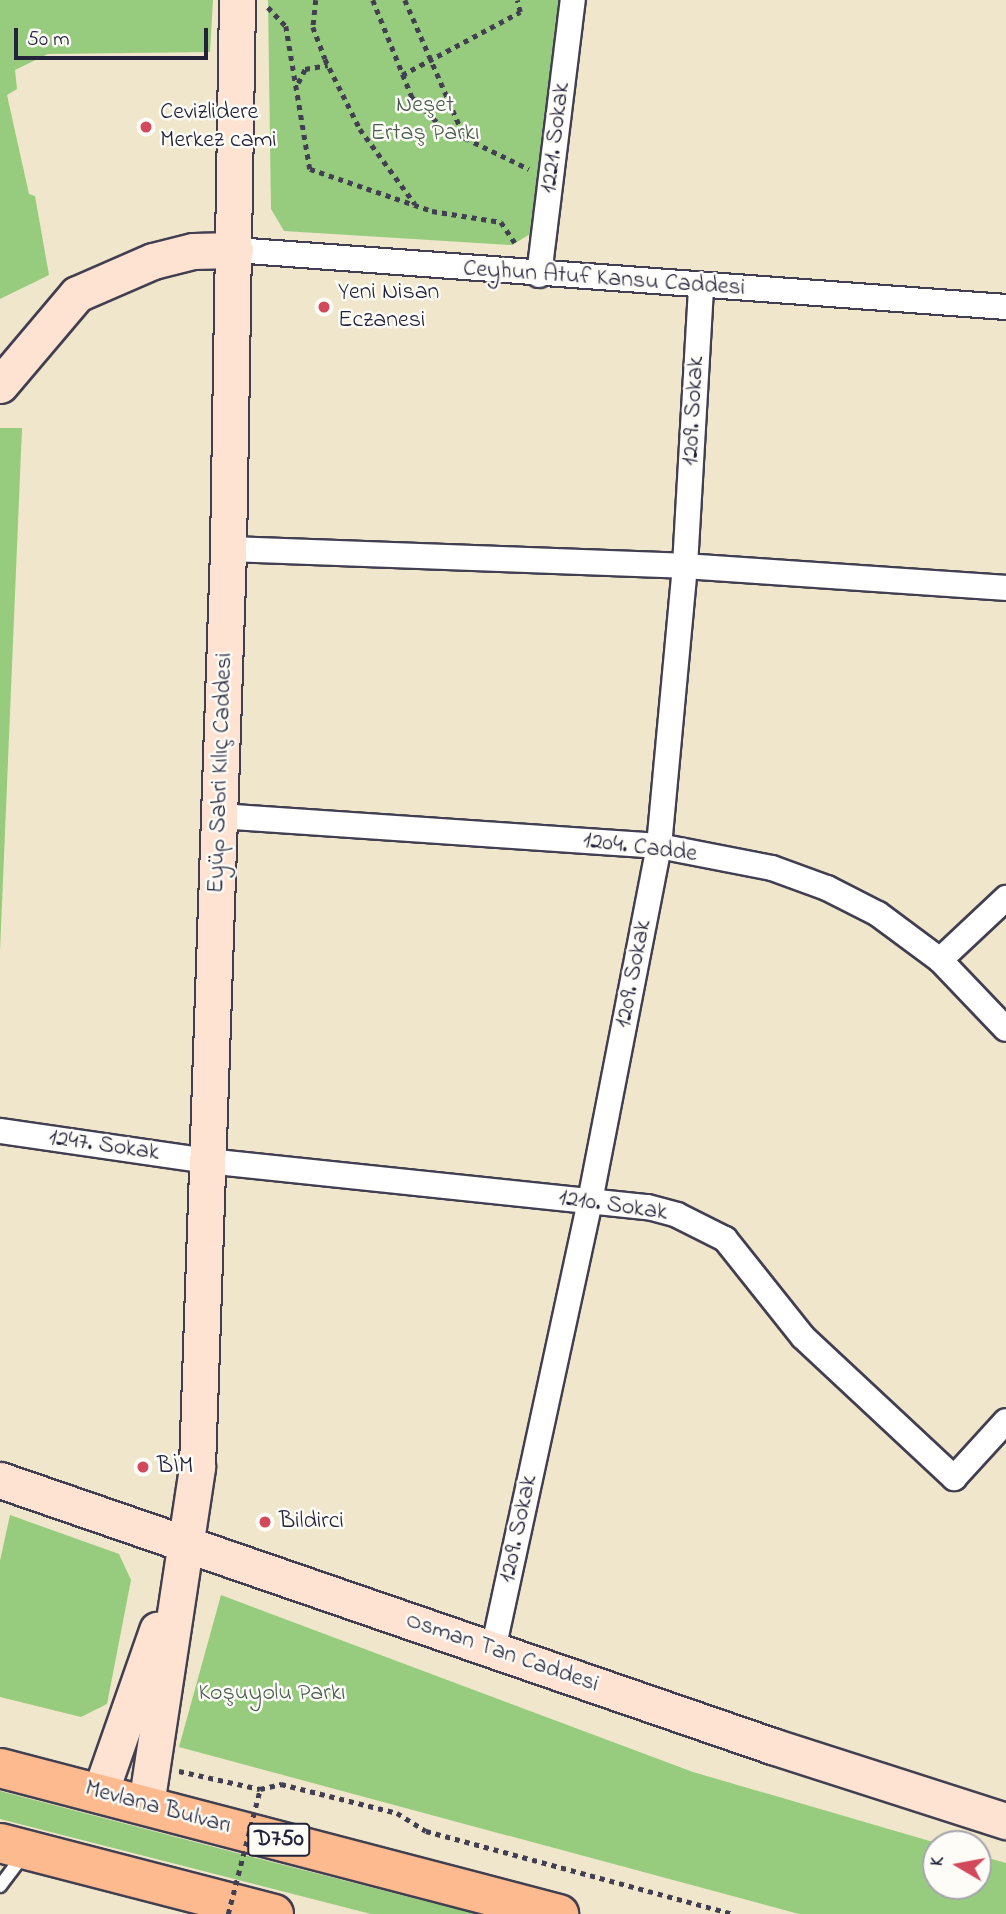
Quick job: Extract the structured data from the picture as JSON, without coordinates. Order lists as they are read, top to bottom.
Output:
{
  "streets": {
    "highway": ["Mevlana Bulvarı", "D750"],
    "street": [
      "1221. Sokak",
      "Ceyhun Atuf Kansu Caddesi",
      "1209. Sokak",
      "Eyüp Sabri Kılıç Caddesi",
      "1204. Cadde",
      "1247. Sokak",
      "1210. Sokak",
      "Osman Tan Caddesi"
    ]
  },
  "crossings": [
    ["1221. Sokak", "Ceyhun Atuf Kansu Caddesi"],
    ["Ceyhun Atuf Kansu Caddesi", "1209. Sokak"],
    ["Ceyhun Atuf Kansu Caddesi", "Eyüp Sabri Kılıç Caddesi"],
    ["1209. Sokak", "1204. Cadde"],
    ["1209. Sokak", "1210. Sokak"],
    ["1209. Sokak", "Osman Tan Caddesi"],
    ["Eyüp Sabri Kılıç Caddesi", "1204. Cadde"],
    ["Eyüp Sabri Kılıç Caddesi", "1247. Sokak"],
    ["Eyüp Sabri Kılıç Caddesi", "1210. Sokak"],
    ["Eyüp Sabri Kılıç Caddesi", "Osman Tan Caddesi"],
    ["Eyüp Sabri Kılıç Caddesi", "Mevlana Bulvarı"],
    ["1247. Sokak", "1210. Sokak"]
  ],
  "parks": ["Neşet Ertaş Parkı", "Koşuyolu Parkı"],
  "places": [
    "Cevizlidere Merkez cami",
    "Yeni Nisan Eczanesi",
    "BİM",
    "Bildirci"
  ],
  "scale_bar": "50 m",
  "north": "left"
}
